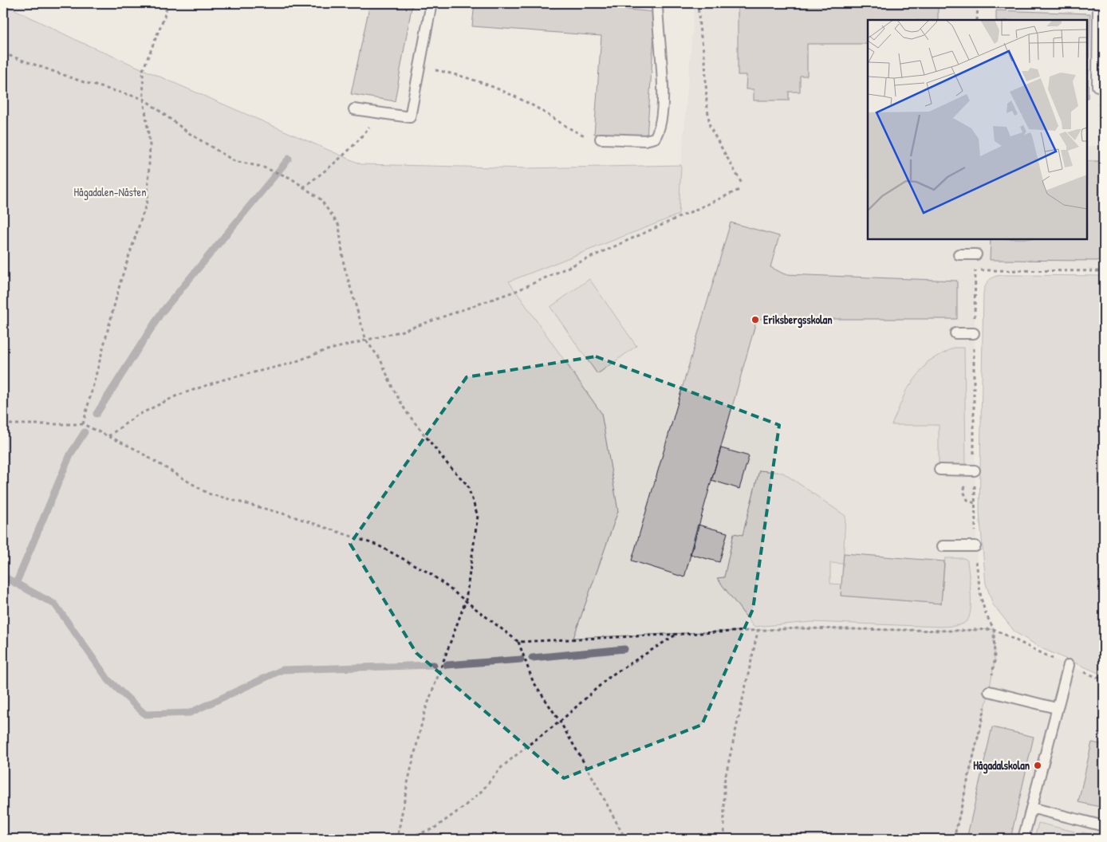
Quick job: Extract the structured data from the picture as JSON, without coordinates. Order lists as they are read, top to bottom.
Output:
{
  "parks": ["Hågadalen-Nåsten"],
  "places": ["Eriksbergsskolan", "Hågadalskolan"]
}
